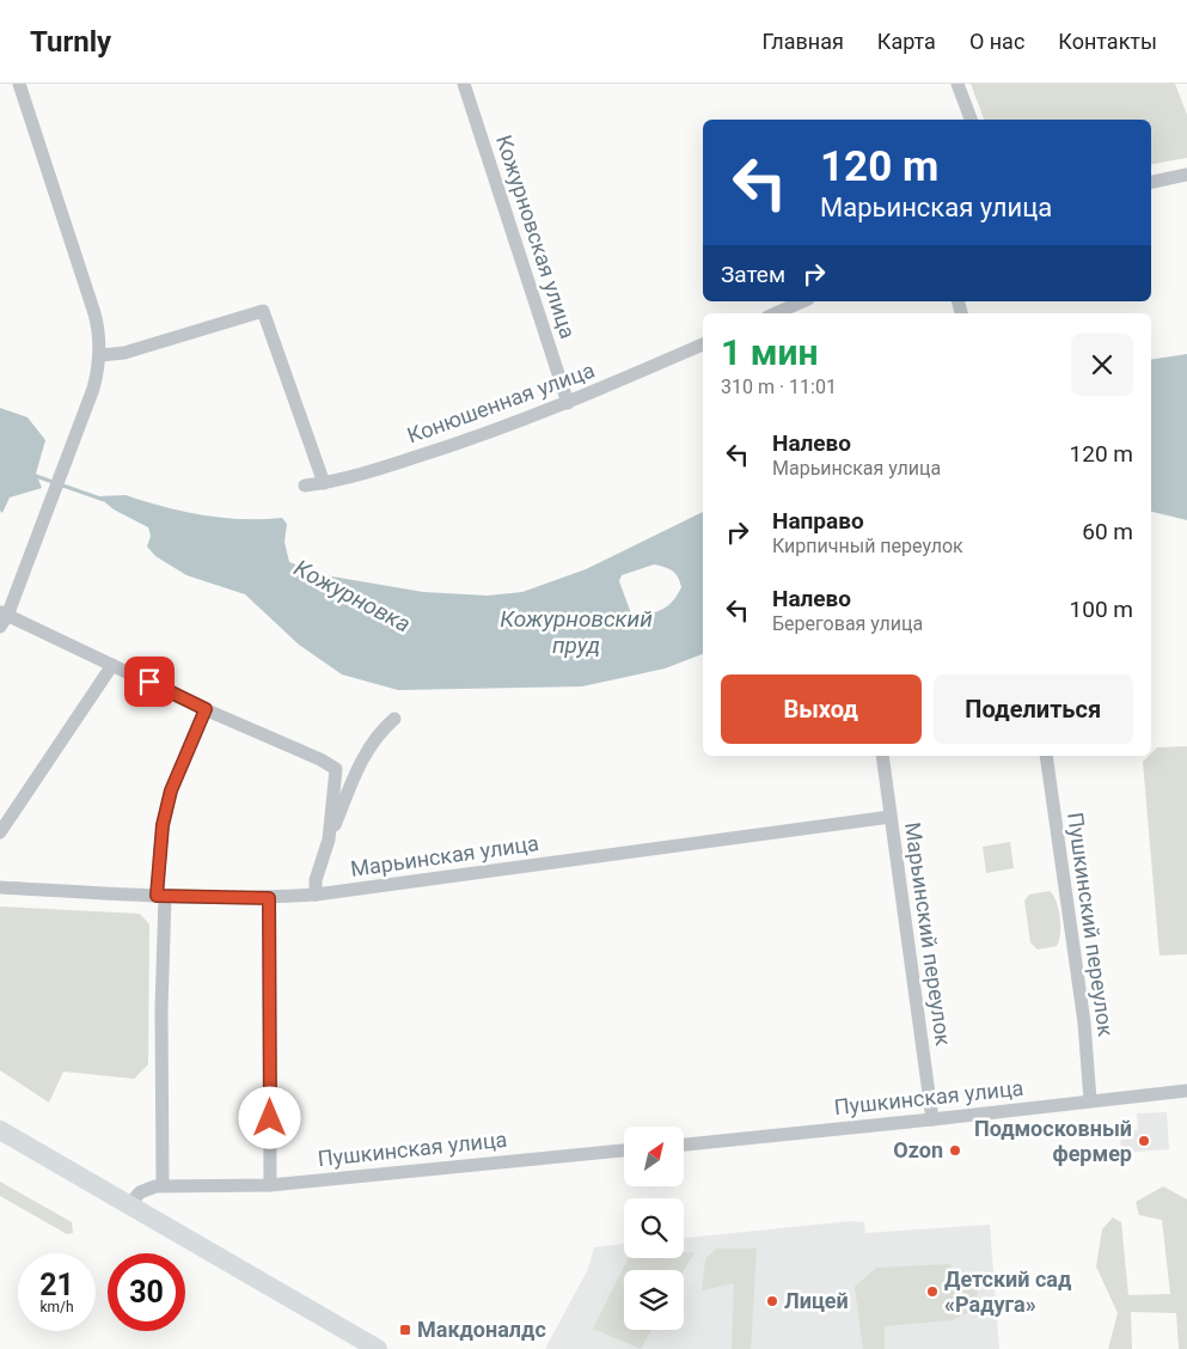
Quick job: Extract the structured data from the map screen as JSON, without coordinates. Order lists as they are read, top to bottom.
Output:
{
  "streets": {
    "street": [
      "Кожурновская улица",
      "Конюшенная улица",
      "Марьинская улица",
      "Пушкинский переулок",
      "Марьинский переулок",
      "Пушкинская улица"
    ]
  },
  "crossings": [
    ["Кожурновская улица", "Конюшенная улица"],
    ["Марьинская улица", "Марьинский переулок"],
    ["Пушкинский переулок", "Пушкинская улица"],
    ["Марьинский переулок", "Пушкинская улица"]
  ],
  "water": ["Кожурновка", "Кожурновский пруд"],
  "places": {
    "other": [
      "Подмосковный фермер",
      "Ozon",
      "Детский сад «Радуга»",
      "Лицей"
    ],
    "transit": ["Макдоналдс"]
  },
  "north": "top right",
  "page": {
    "header": "Turnly",
    "nav": [
      "Главная",
      "Карта",
      "О нас",
      "Контакты"
    ],
    "turn": ["120 m", "Марьинская улица"],
    "then": "Затем",
    "heading": ["1 мин", "310 m · 11:01"],
    "list": [
      {
        "name": "Налево",
        "note": "Марьинская улица",
        "value": "120 m"
      },
      {
        "name": "Направо",
        "note": "Кирпичный переулок",
        "value": "60 m"
      },
      {
        "name": "Налево",
        "note": "Береговая улица",
        "value": "100 m"
      }
    ],
    "buttons": ["Выход", "Поделиться"],
    "speed": "21 km/h",
    "limit": "30"
  }
}
